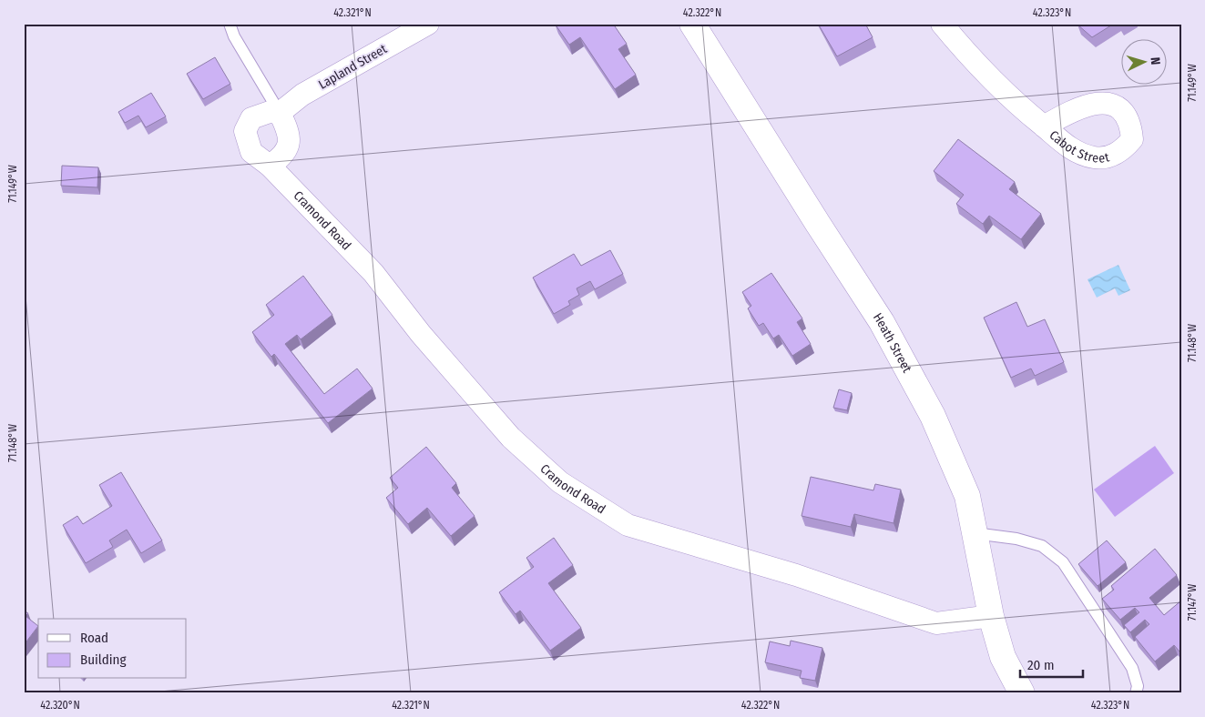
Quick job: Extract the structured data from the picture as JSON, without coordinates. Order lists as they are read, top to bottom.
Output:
{
  "streets": {
    "street": [
      "Lapland Street",
      "Cabot Street",
      "Cramond Road",
      "Heath Street"
    ]
  },
  "crossings": [
    ["Lapland Street", "Cramond Road"],
    ["Cramond Road", "Heath Street"]
  ],
  "legend": ["Road", "Building"],
  "scale_bar": "20 m",
  "north": "right",
  "coordinates": [
    "42.321°N",
    "42.322°N",
    "42.323°N",
    "71.149°W",
    "71.148°W",
    "71.147°W",
    "42.320°N"
  ]
}
